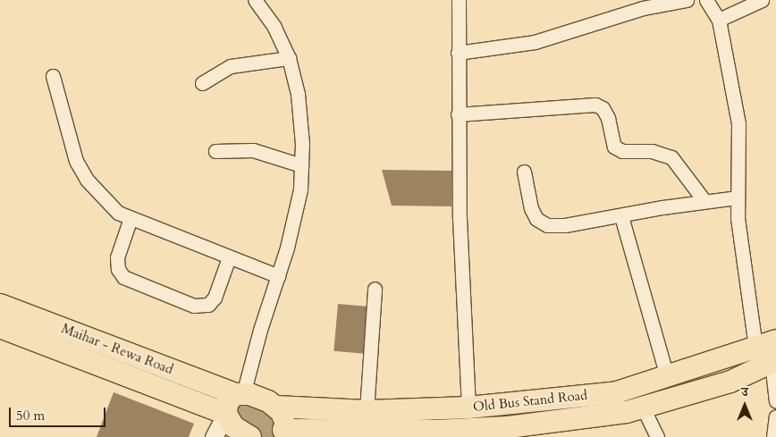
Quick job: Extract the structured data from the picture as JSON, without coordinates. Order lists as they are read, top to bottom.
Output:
{
  "streets": {
    "main road": ["Maihar - Rewa Road", "Old Bus Stand Road"]
  },
  "crossings": [
    ["Maihar - Rewa Road", "Old Bus Stand Road"]
  ],
  "scale_bar": "50 m",
  "north": "top"
}
